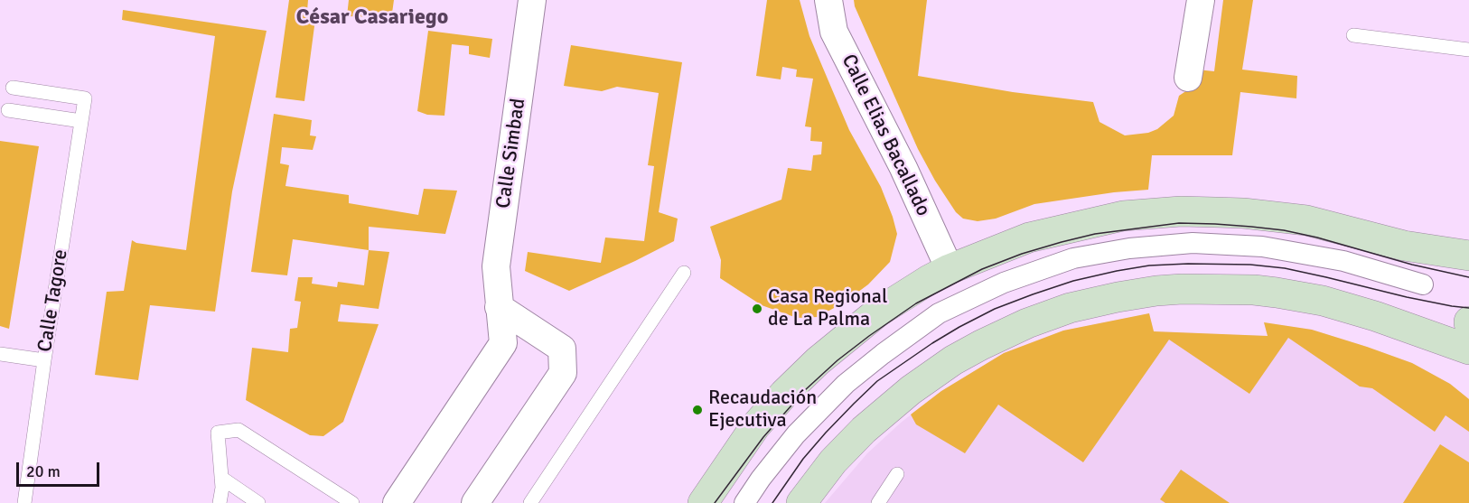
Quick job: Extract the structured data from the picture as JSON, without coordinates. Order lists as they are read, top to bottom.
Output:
{
  "streets": {
    "street": ["Calle Elias Bacallado", "Calle Simbad"],
    "lane": ["Calle Tagore"]
  },
  "districts": ["César Casariego"],
  "places": ["Casa Regional de La Palma", "Recaudación Ejecutiva"],
  "scale_bar": "20 m"
}
